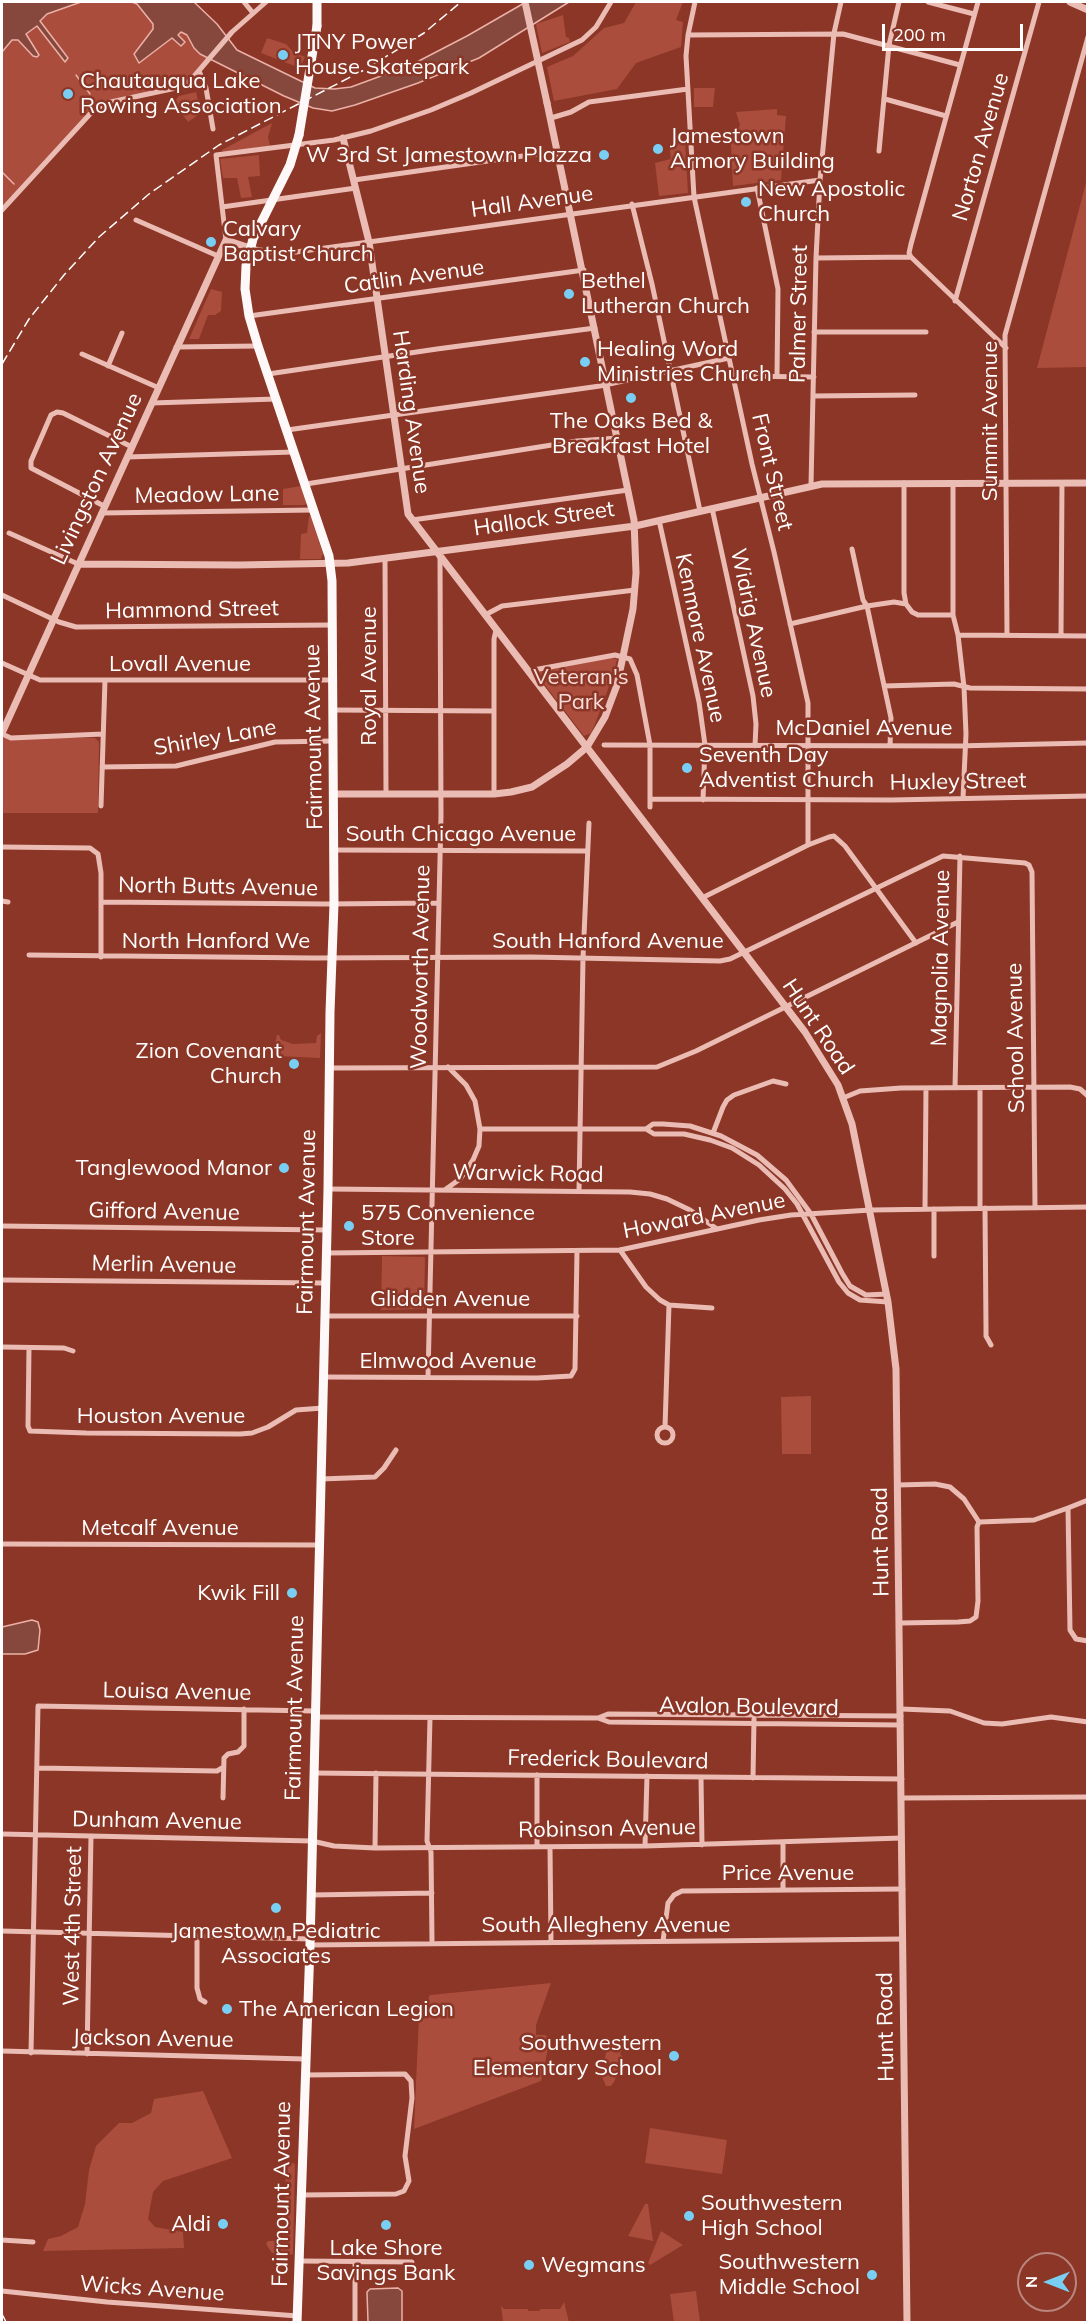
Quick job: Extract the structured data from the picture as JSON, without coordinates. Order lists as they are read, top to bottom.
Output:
{
  "streets": {
    "main road": ["Fairmount Avenue"],
    "street": [
      "Norton Avenue",
      "Hall Avenue",
      "Catlin Avenue",
      "Palmer Street",
      "Harding Avenue",
      "Summit Avenue",
      "Front Street",
      "Livingston Avenue",
      "Meadow Lane",
      "Hallock Street",
      "Hammond Street",
      "Widrig Avenue",
      "Kenmore Avenue",
      "Lovall Avenue",
      "Royal Avenue",
      "McDaniel Avenue",
      "Shirley Lane",
      "Huxley Street",
      "South Chicago Avenue",
      "North Butts Avenue",
      "North Hanford We",
      "South Hanford Avenue",
      "Magnolia Avenue",
      "Woodworth Avenue",
      "Hunt Road",
      "School Avenue",
      "Warwick Road",
      "Gifford Avenue",
      "Howard Avenue",
      "Merlin Avenue",
      "Glidden Avenue",
      "Elmwood Avenue",
      "Houston Avenue",
      "Metcalf Avenue",
      "Louisa Avenue",
      "Avalon Boulevard",
      "Frederick Boulevard",
      "Dunham Avenue",
      "Robinson Avenue",
      "Price Avenue",
      "South Allegheny Avenue",
      "West 4th Street",
      "Jackson Avenue",
      "Wicks Avenue"
    ]
  },
  "crossings": [
    ["Hall Avenue", "Palmer Street"],
    ["Hall Avenue", "Harding Avenue"],
    ["Hall Avenue", "Front Street"],
    ["Hall Avenue", "Fairmount Avenue"],
    ["Catlin Avenue", "Harding Avenue"],
    ["Catlin Avenue", "Fairmount Avenue"],
    ["Palmer Street", "Hallock Street"],
    ["Harding Avenue", "Hallock Street"],
    ["Harding Avenue", "Woodworth Avenue"],
    ["Harding Avenue", "Hunt Road"],
    ["Summit Avenue", "Hallock Street"],
    ["Front Street", "Hallock Street"],
    ["Front Street", "McDaniel Avenue"],
    ["Front Street", "Huxley Street"],
    ["Livingston Avenue", "Meadow Lane"],
    ["Livingston Avenue", "Hallock Street"],
    ["Livingston Avenue", "Hammond Street"],
    ["Livingston Avenue", "Lovall Avenue"],
    ["Meadow Lane", "Fairmount Avenue"],
    ["Hallock Street", "Widrig Avenue"],
    ["Hallock Street", "Kenmore Avenue"],
    ["Hallock Street", "Royal Avenue"],
    ["Hallock Street", "Fairmount Avenue"],
    ["Hallock Street", "Woodworth Avenue"],
    ["Hammond Street", "Fairmount Avenue"],
    ["Widrig Avenue", "McDaniel Avenue"],
    ["Kenmore Avenue", "McDaniel Avenue"],
    ["Kenmore Avenue", "Huxley Street"],
    ["Lovall Avenue", "Fairmount Avenue"],
    ["Fairmount Avenue", "Shirley Lane"],
    ["Fairmount Avenue", "South Chicago Avenue"],
    ["Fairmount Avenue", "North Butts Avenue"],
    ["Fairmount Avenue", "North Hanford We"],
    ["Fairmount Avenue", "South Hanford Avenue"],
    ["Fairmount Avenue", "Warwick Road"],
    ["Fairmount Avenue", "Gifford Avenue"],
    ["Fairmount Avenue", "Howard Avenue"],
    ["Fairmount Avenue", "Merlin Avenue"],
    ["Fairmount Avenue", "Glidden Avenue"],
    ["Fairmount Avenue", "Elmwood Avenue"],
    ["Fairmount Avenue", "Houston Avenue"],
    ["Fairmount Avenue", "Metcalf Avenue"],
    ["Fairmount Avenue", "Louisa Avenue"],
    ["Fairmount Avenue", "Avalon Boulevard"],
    ["Fairmount Avenue", "Frederick Boulevard"],
    ["Fairmount Avenue", "Dunham Avenue"],
    ["Fairmount Avenue", "Robinson Avenue"],
    ["Fairmount Avenue", "South Allegheny Avenue"],
    ["Fairmount Avenue", "Jackson Avenue"],
    ["Fairmount Avenue", "Wicks Avenue"],
    ["South Chicago Avenue", "Woodworth Avenue"],
    ["North Butts Avenue", "Woodworth Avenue"],
    ["North Hanford We", "South Hanford Avenue"],
    ["South Hanford Avenue", "Magnolia Avenue"],
    ["South Hanford Avenue", "Woodworth Avenue"],
    ["South Hanford Avenue", "Hunt Road"],
    ["Magnolia Avenue", "School Avenue"],
    ["Woodworth Avenue", "Warwick Road"],
    ["Woodworth Avenue", "Howard Avenue"],
    ["Woodworth Avenue", "Glidden Avenue"],
    ["Woodworth Avenue", "Elmwood Avenue"],
    ["Hunt Road", "Howard Avenue"],
    ["Hunt Road", "Avalon Boulevard"],
    ["Hunt Road", "Frederick Boulevard"],
    ["Hunt Road", "Robinson Avenue"],
    ["Hunt Road", "Price Avenue"],
    ["Hunt Road", "South Allegheny Avenue"],
    ["School Avenue", "Howard Avenue"],
    ["Warwick Road", "Howard Avenue"],
    ["Glidden Avenue", "Elmwood Avenue"],
    ["Louisa Avenue", "Avalon Boulevard"],
    ["Dunham Avenue", "Robinson Avenue"],
    ["Dunham Avenue", "West 4th Street"],
    ["Price Avenue", "South Allegheny Avenue"],
    ["South Allegheny Avenue", "West 4th Street"],
    ["West 4th Street", "Jackson Avenue"]
  ],
  "parks": ["Veteran's Park"],
  "places": [
    "JTNY Power House Skatepark",
    "Chautauqua Lake Rowing Association",
    "Jamestown Armory Building",
    "W 3rd St Jamestown Plazza",
    "New Apostolic Church",
    "Calvary Baptist Church",
    "Bethel Lutheran Church",
    "Healing Word Ministries Church",
    "The Oaks Bed & Breakfast Hotel",
    "Seventh Day Adventist Church",
    "Zion Covenant Church",
    "Tanglewood Manor",
    "575 Convenience Store",
    "Kwik Fill",
    "Jamestown Pediatric Associates",
    "The American Legion",
    "Southwestern Elementary School",
    "Southwestern High School",
    "Aldi",
    "Lake Shore Savings Bank",
    "Wegmans",
    "Southwestern Middle School"
  ],
  "scale_bar": "200 m",
  "north": "left"
}
